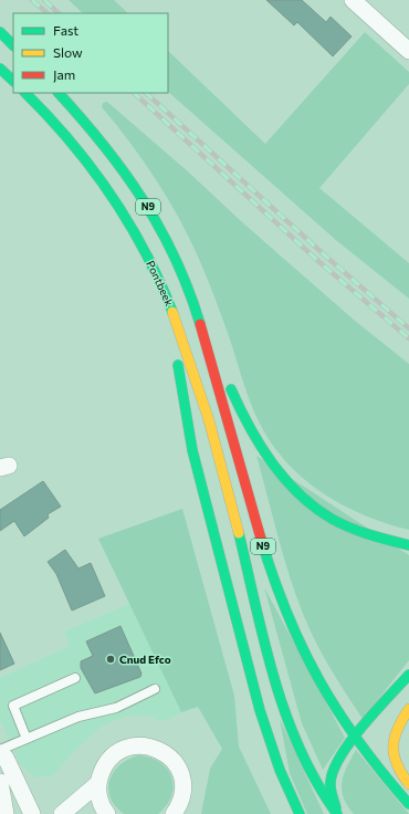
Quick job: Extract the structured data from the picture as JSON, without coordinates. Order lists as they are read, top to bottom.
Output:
{
  "streets": {
    "highway": ["N9", "Pontbeek"]
  },
  "places": ["Cnud Efco"],
  "legend": ["Fast", "Slow", "Jam"]
}
